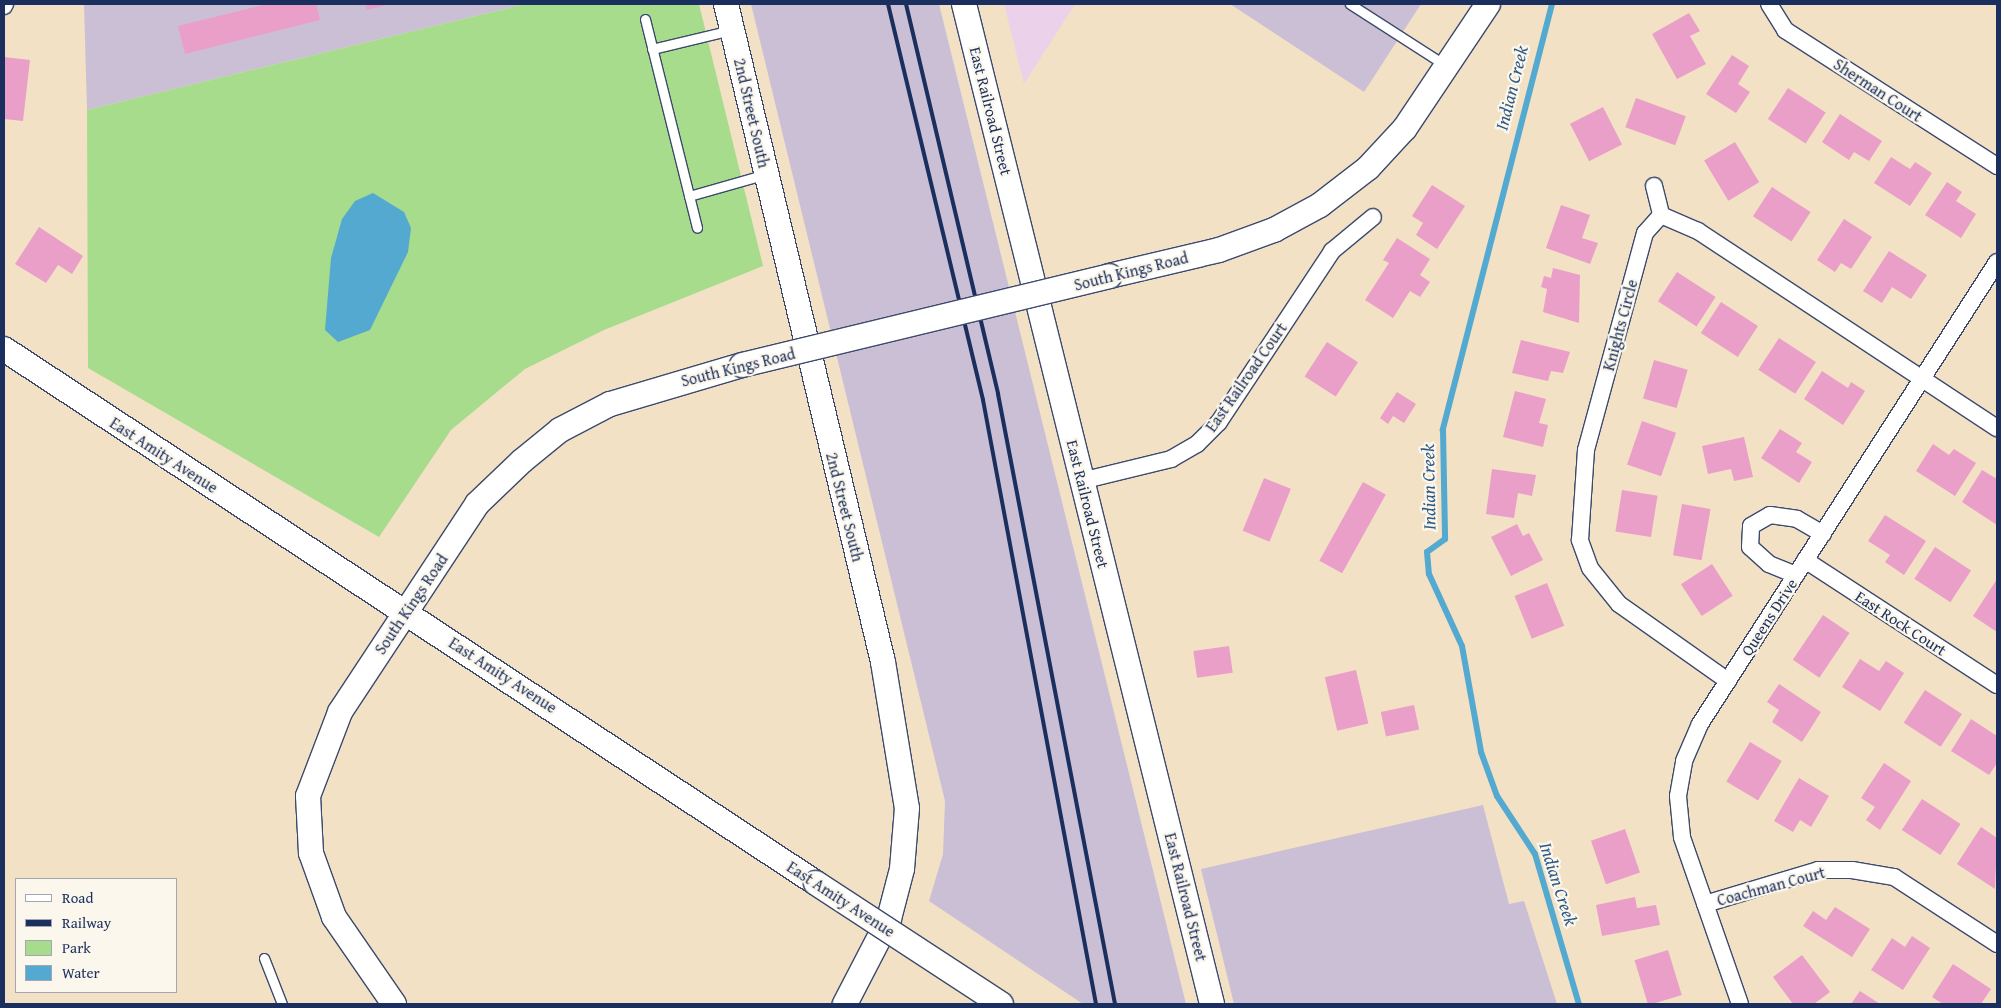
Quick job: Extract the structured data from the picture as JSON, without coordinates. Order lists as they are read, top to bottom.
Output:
{
  "streets": {
    "main road": [
      "East Railroad Street",
      "2nd Street South",
      "South Kings Road",
      "East Amity Avenue"
    ],
    "street": [
      "Sherman Court",
      "Knights Circle",
      "East Railroad Court",
      "Queens Drive",
      "East Rock Court",
      "Coachman Court"
    ]
  },
  "crossings": [
    ["East Railroad Street", "East Railroad Court"],
    ["South Kings Road", "East Amity Avenue"],
    ["Knights Circle", "Queens Drive"],
    ["Queens Drive", "East Rock Court"],
    ["Queens Drive", "Coachman Court"]
  ],
  "water": ["Indian Creek"],
  "legend": [
    "Road",
    "Railway",
    "Park",
    "Water"
  ]
}
